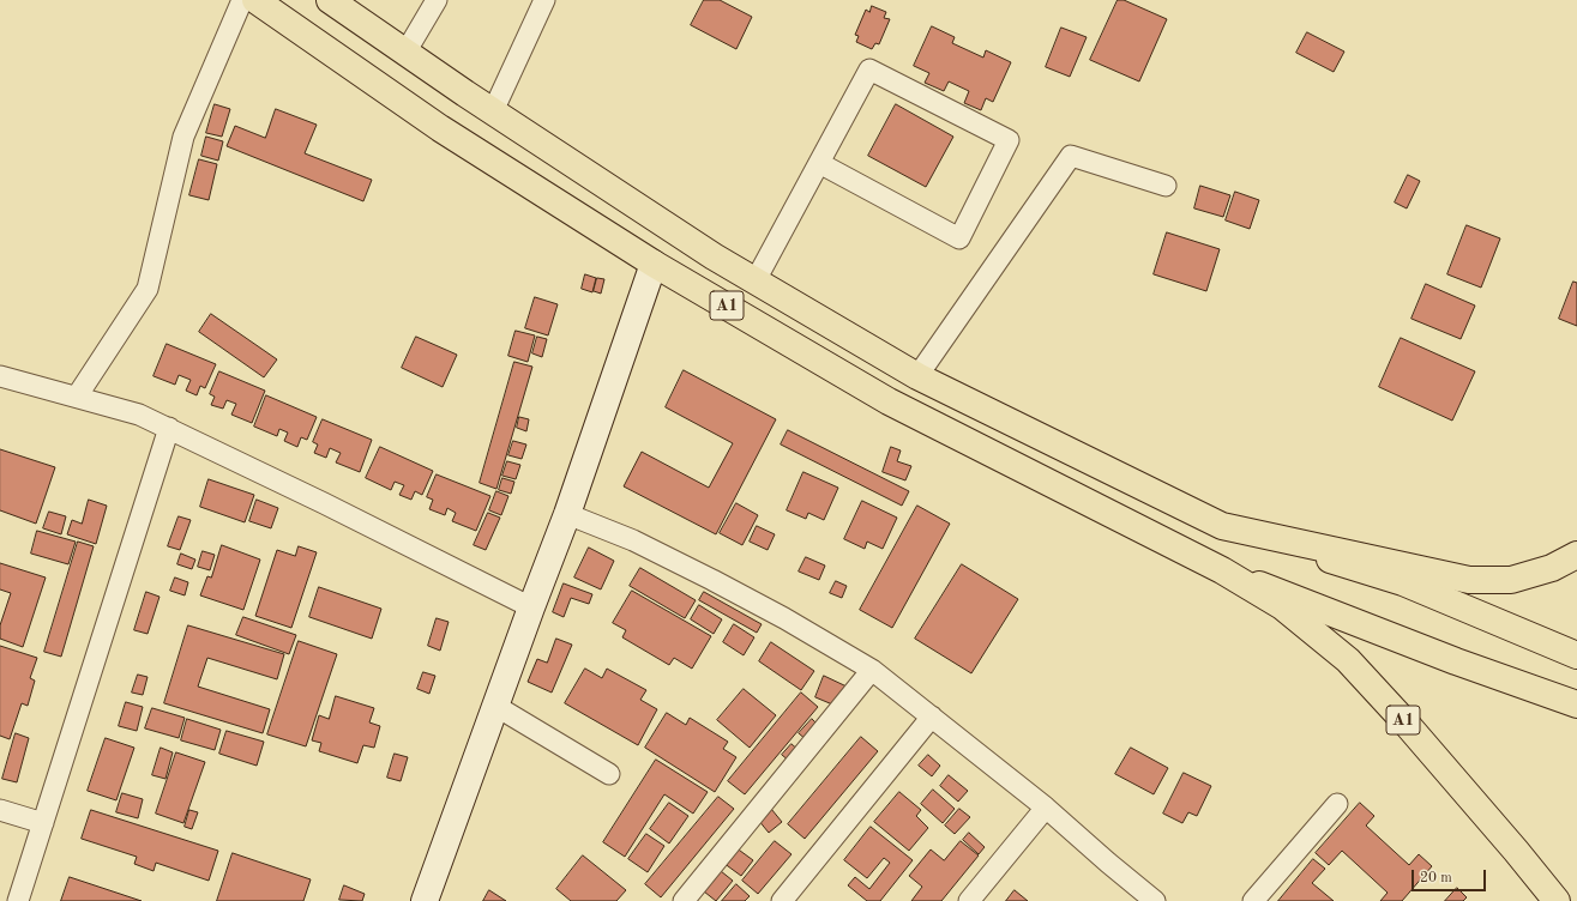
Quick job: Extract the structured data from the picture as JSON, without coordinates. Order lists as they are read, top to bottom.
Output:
{
  "streets": {
    "main road": ["A1"]
  },
  "scale_bar": "20 m"
}
